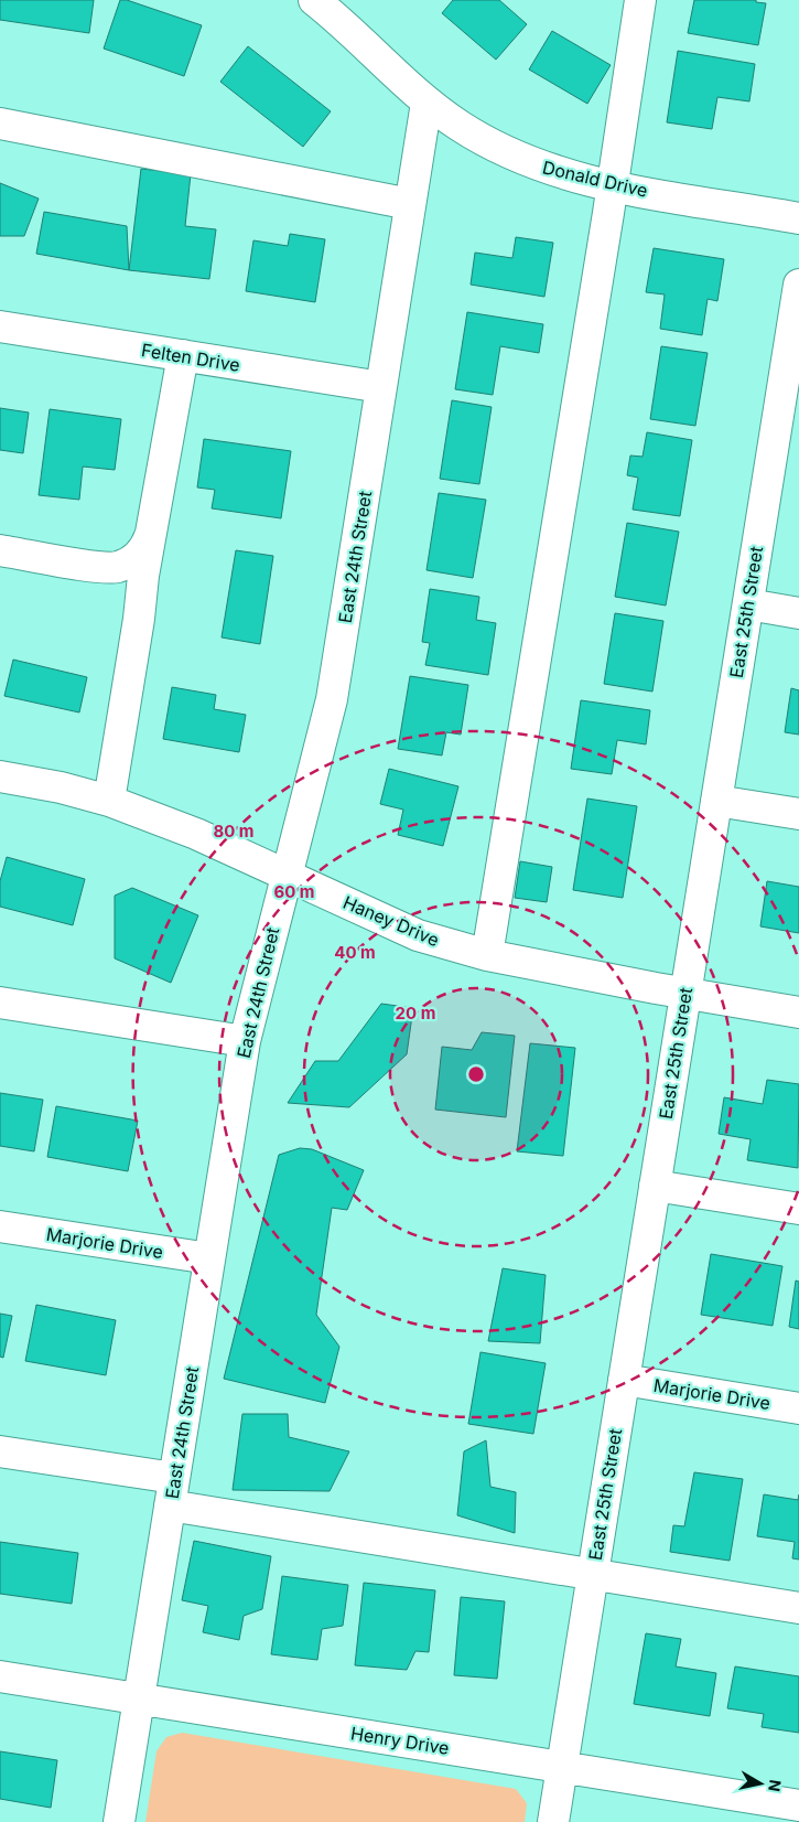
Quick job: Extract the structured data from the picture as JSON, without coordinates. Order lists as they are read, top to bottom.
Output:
{
  "streets": {
    "street": [
      "Donald Drive",
      "Felten Drive",
      "East 24th Street",
      "East 25th Street",
      "Haney Drive",
      "Marjorie Drive",
      "Henry Drive"
    ]
  },
  "crossings": [
    ["Donald Drive", "East 24th Street"],
    ["Felten Drive", "East 24th Street"],
    ["East 24th Street", "Haney Drive"],
    ["East 24th Street", "Marjorie Drive"],
    ["East 24th Street", "Henry Drive"],
    ["East 25th Street", "Haney Drive"],
    ["East 25th Street", "Marjorie Drive"],
    ["East 25th Street", "Henry Drive"]
  ],
  "north": "right",
  "rings": [
    "80 m",
    "60 m",
    "40 m",
    "20 m"
  ]
}
